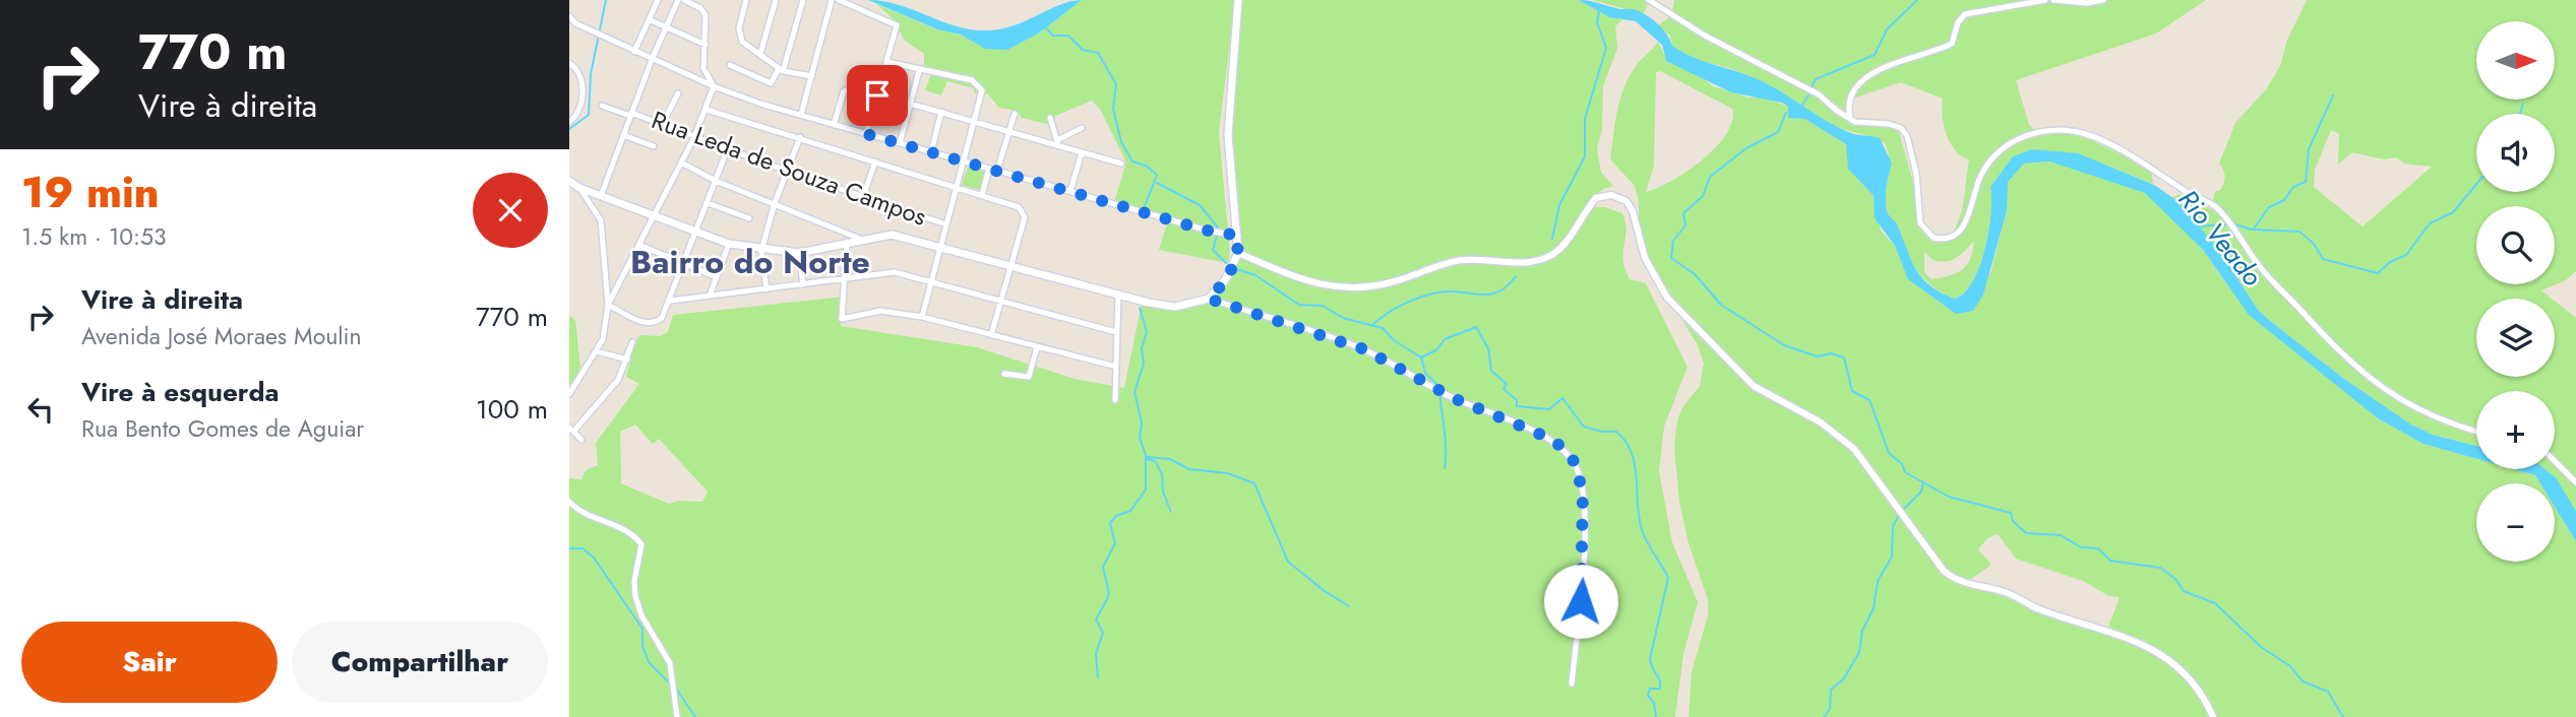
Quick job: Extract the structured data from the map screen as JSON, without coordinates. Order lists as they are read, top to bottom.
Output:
{
  "streets": {
    "street": ["Rua Leda de Souza Campos"]
  },
  "districts": ["Bairro do Norte"],
  "water": ["Rio Veado"],
  "north": "right",
  "page": {
    "turn": ["770 m", "Vire à direita"],
    "map_buttons": ["+", "−"],
    "heading": ["19 min", "1.5 km · 10:53"],
    "list": [
      {
        "name": "Vire à direita",
        "note": "Avenida José Moraes Moulin",
        "value": "770 m"
      },
      {
        "name": "Vire à esquerda",
        "note": "Rua Bento Gomes de Aguiar",
        "value": "100 m"
      }
    ],
    "buttons": ["Sair", "Compartilhar"]
  }
}
